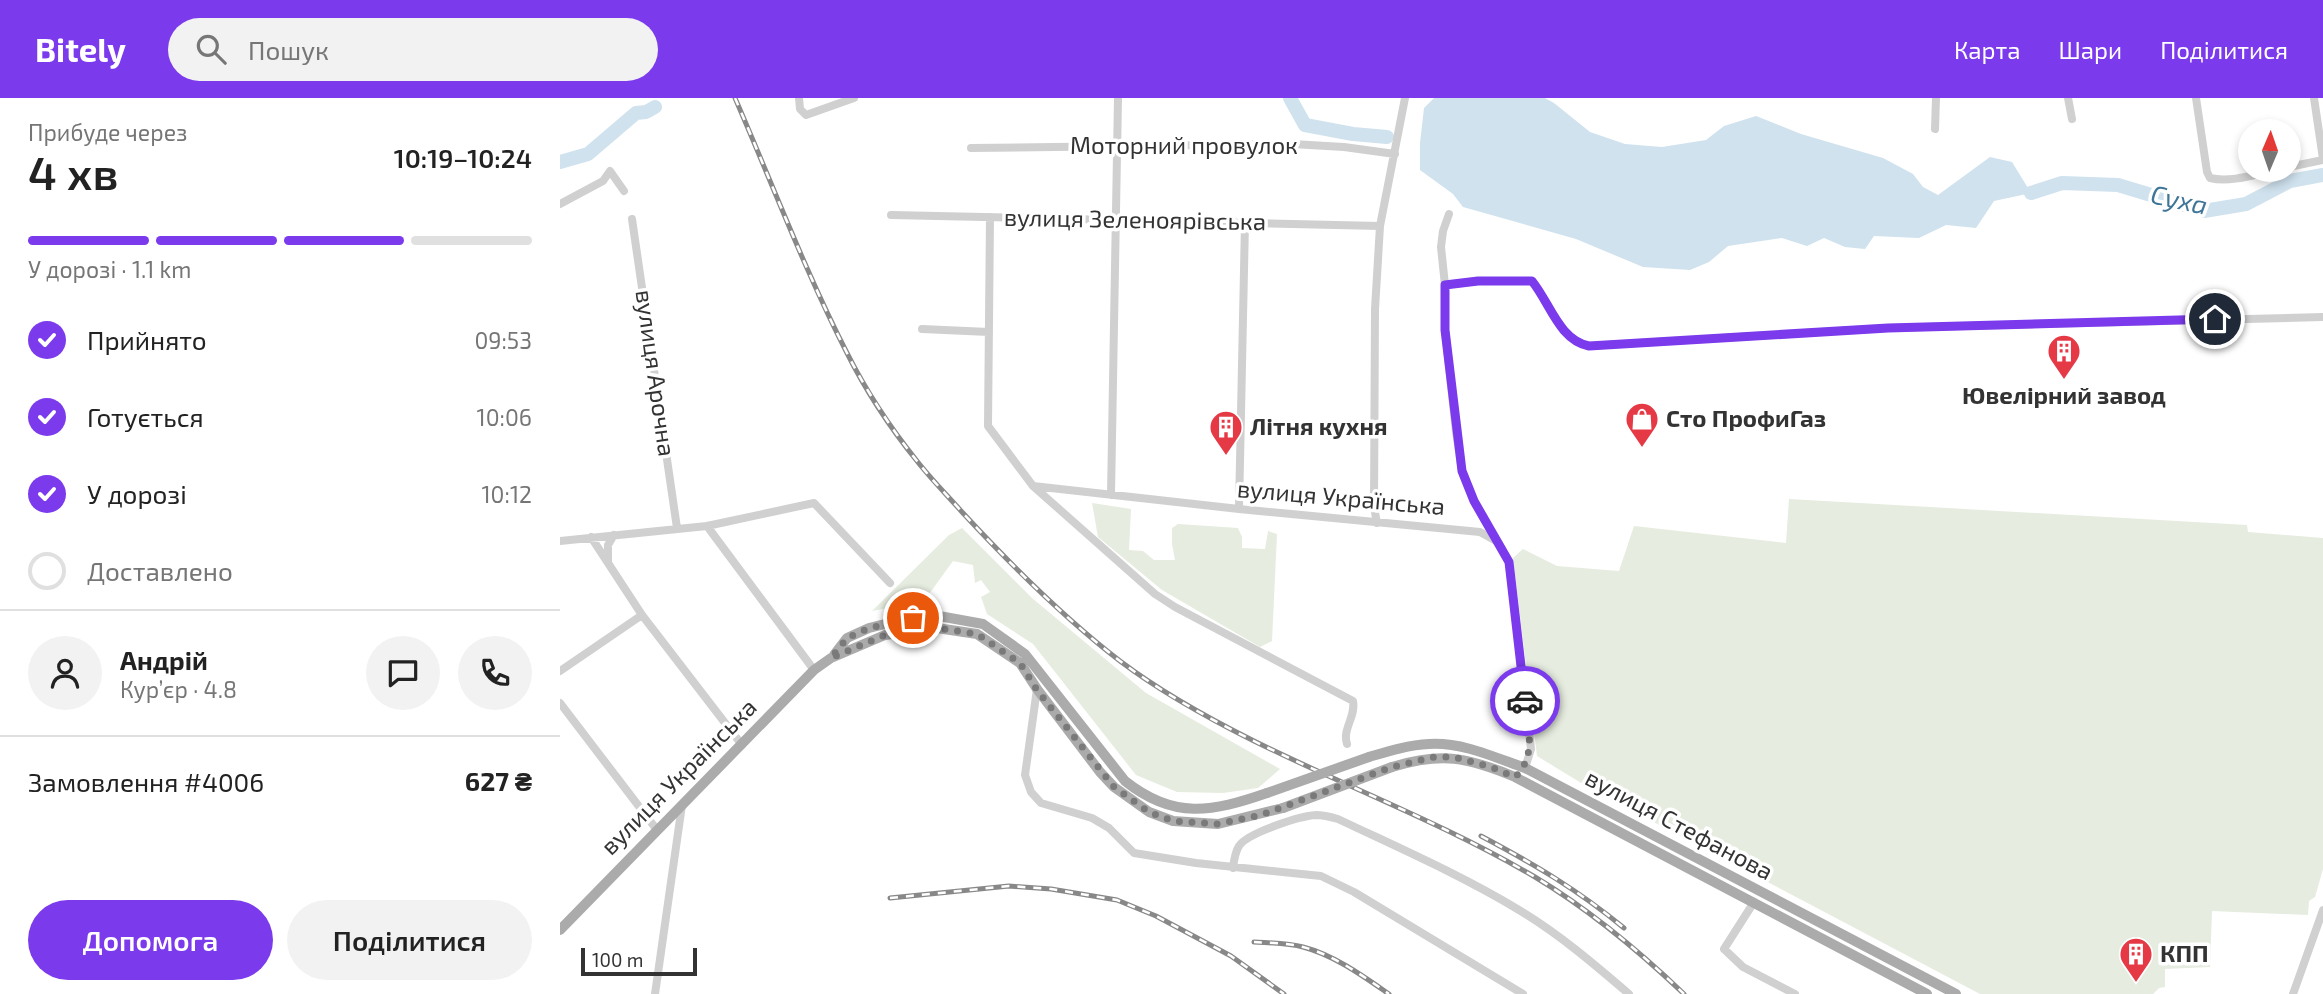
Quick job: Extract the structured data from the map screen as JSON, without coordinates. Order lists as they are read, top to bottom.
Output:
{
  "streets": {
    "main road": ["вулиця Українська", "вулиця Стефанова"],
    "street": ["Моторний провулок", "вулиця Зеленоярівська", "вулиця Арочна"]
  },
  "crossings": [
    ["вулиця Українська", "вулиця Стефанова"]
  ],
  "water": ["Суха"],
  "places": {
    "building": ["Ювелірний завод", "Літня кухня", "КПП"],
    "shop": ["Сто ПрофиГаз"]
  },
  "scale_bar": "100 m",
  "north": "top",
  "page": {
    "header": "Bitely",
    "search": "Пошук",
    "nav": ["Карта", "Шари", "Поділитися"],
    "heading": ["4 хв", "Прибуде через", "10:19–10:24"],
    "panel": [
      "Андрій",
      "Кур’єр · 4.8",
      "Замовлення #4006",
      "627 ₴"
    ],
    "bar": "У дорозі · 1.1 km",
    "list": [
      ["Прийнято", "09:53"],
      ["Готується", "10:06"],
      ["У дорозі", "10:12"],
      "Доставлено"
    ],
    "buttons": ["Допомога", "Поділитися"],
    "scale": "100 m"
  }
}
